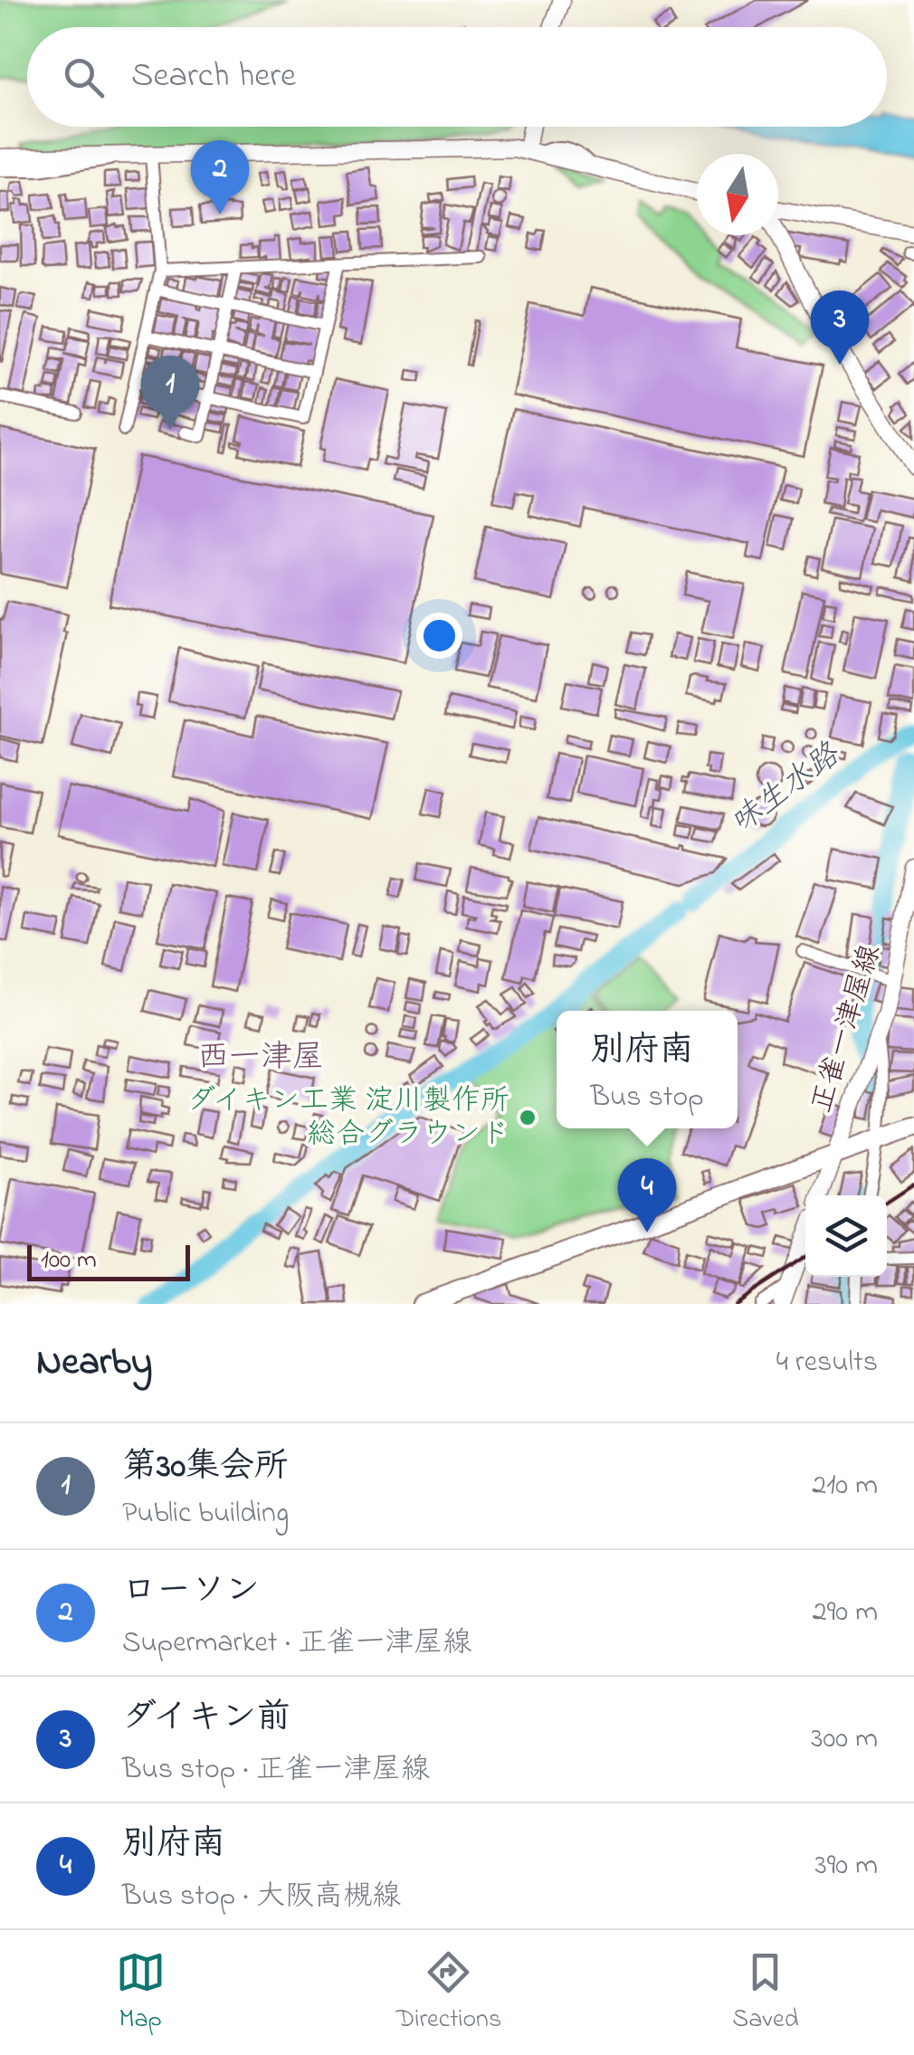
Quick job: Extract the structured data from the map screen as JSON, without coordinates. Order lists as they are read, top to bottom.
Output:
{
  "streets": {
    "main road": ["正雀一津屋線"]
  },
  "districts": ["西一津屋"],
  "water": ["味生水路"],
  "places": ["ダイキン工業 淀川製作所 総合グラウンド"],
  "scale_bar": "100 m",
  "north": "bottom",
  "page": {
    "search": "Search here",
    "pins": [
      "2",
      "3",
      "1",
      "4"
    ],
    "popup": ["別府南", "Bus stop"],
    "scale": "100 m",
    "heading": ["Nearby", "4 results"],
    "list": [
      {
        "mark": "1",
        "name": "第30集会所",
        "note": "Public building",
        "value": "210 m"
      },
      {
        "mark": "2",
        "name": "ローソン",
        "note": "Supermarket · 正雀一津屋線",
        "value": "290 m"
      },
      {
        "mark": "3",
        "name": "ダイキン前",
        "note": "Bus stop · 正雀一津屋線",
        "value": "300 m"
      },
      {
        "mark": "4",
        "name": "別府南",
        "note": "Bus stop · 大阪高槻線",
        "value": "390 m"
      }
    ],
    "nav": ["Map", "Directions", "Saved"]
  }
}
